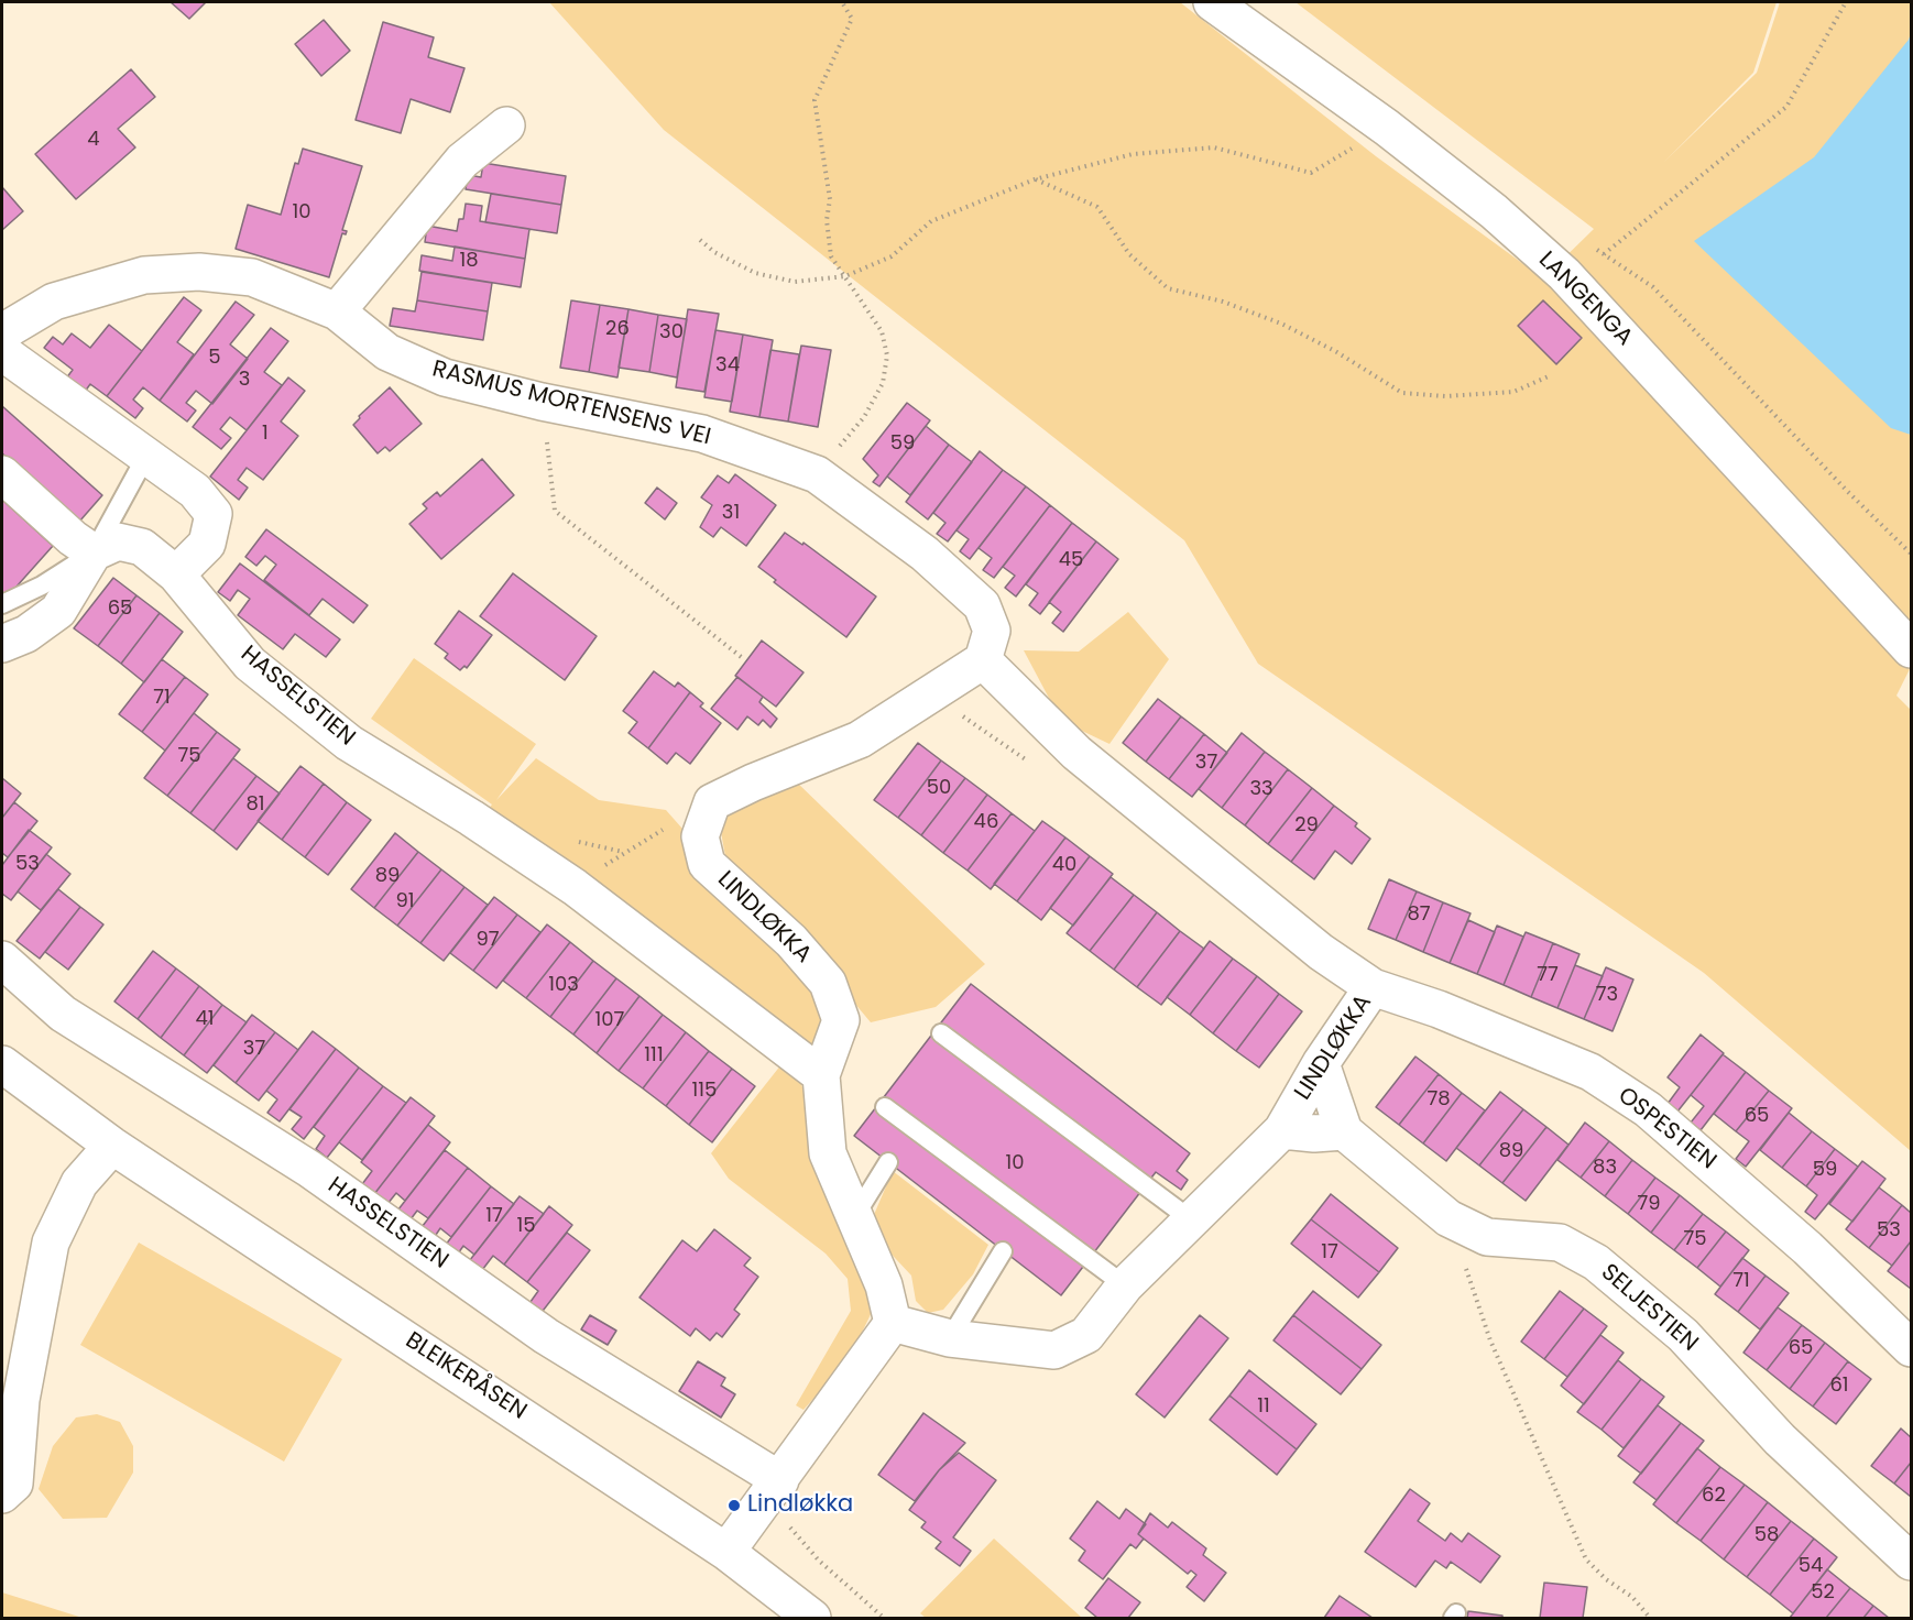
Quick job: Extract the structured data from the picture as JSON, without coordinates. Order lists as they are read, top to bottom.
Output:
{
  "streets": {
    "street": [
      "LANGENGA",
      "RASMUS MORTENSENS VEI",
      "HASSELSTIEN",
      "LINDLØKKA",
      "OSPESTIEN",
      "SELJESTIEN",
      "BLEIKERÅSEN"
    ]
  },
  "crossings": [
    ["HASSELSTIEN", "LINDLØKKA"],
    ["LINDLØKKA", "OSPESTIEN"]
  ],
  "places": ["Lindløkka"],
  "house_numbers": [
    "4",
    "10",
    "18",
    "26",
    "30",
    "5",
    "34",
    "3",
    "1",
    "59",
    "31",
    "45",
    "65",
    "71",
    "75",
    "37",
    "50",
    "33",
    "81",
    "46",
    "29",
    "53",
    "40",
    "89",
    "91",
    "87",
    "97",
    "77",
    "103",
    "73",
    "41",
    "107",
    "37",
    "111",
    "115",
    "78",
    "65",
    "89",
    "10",
    "83",
    "59",
    "79",
    "17",
    "15",
    "53",
    "75",
    "17",
    "71",
    "65",
    "61",
    "11",
    "62",
    "58",
    "54",
    "52"
  ]
}
